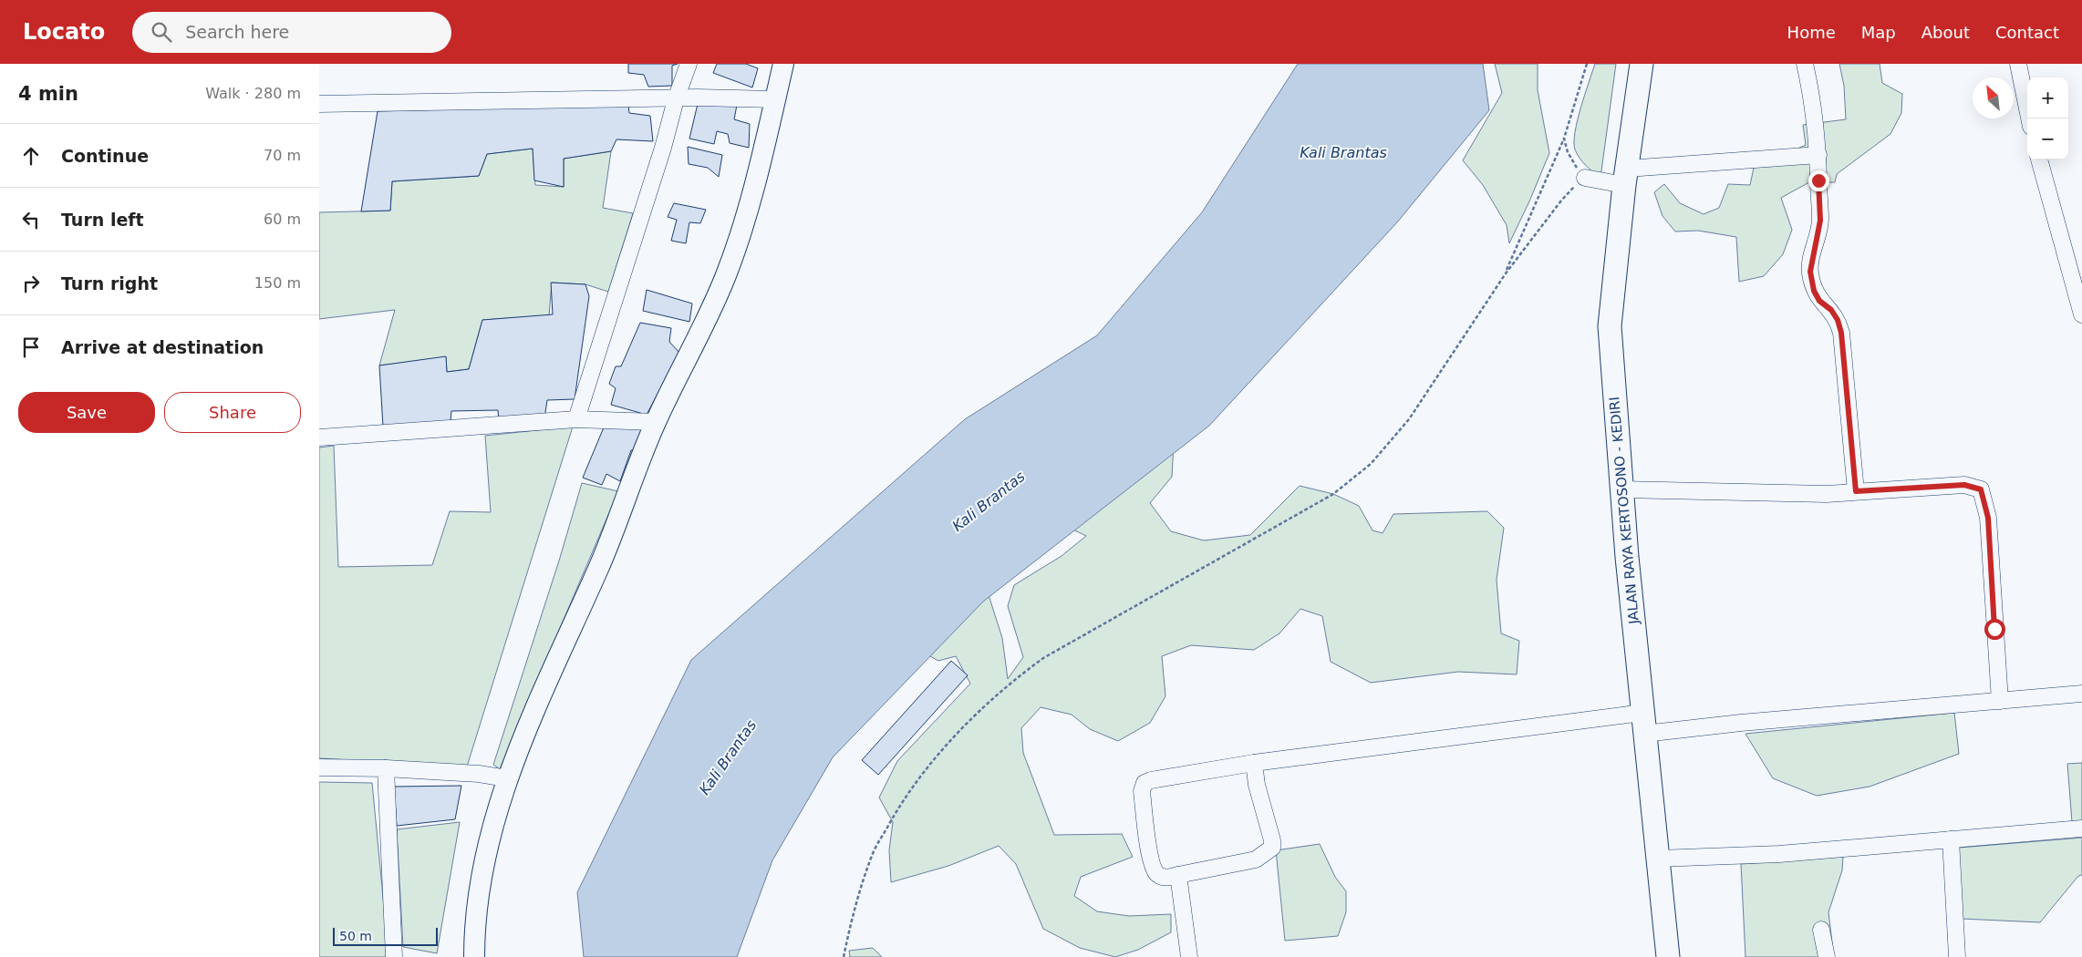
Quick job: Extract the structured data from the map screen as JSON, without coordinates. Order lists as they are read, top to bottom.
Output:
{
  "streets": {
    "highway": ["JALAN RAYA KERTOSONO - KEDIRI"]
  },
  "water": ["Kali Brantas"],
  "scale_bar": "50 m",
  "north": "top left",
  "page": {
    "header": "Locato",
    "search": "Search here",
    "nav": [
      "Home",
      "Map",
      "About",
      "Contact"
    ],
    "heading": ["4 min", "Walk · 280 m"],
    "map_buttons": ["+", "−"],
    "list": [
      ["Continue", "70 m"],
      ["Turn left", "60 m"],
      ["Turn right", "150 m"],
      "Arrive at destination"
    ],
    "buttons": ["Save", "Share"],
    "scale": "50 m"
  }
}
